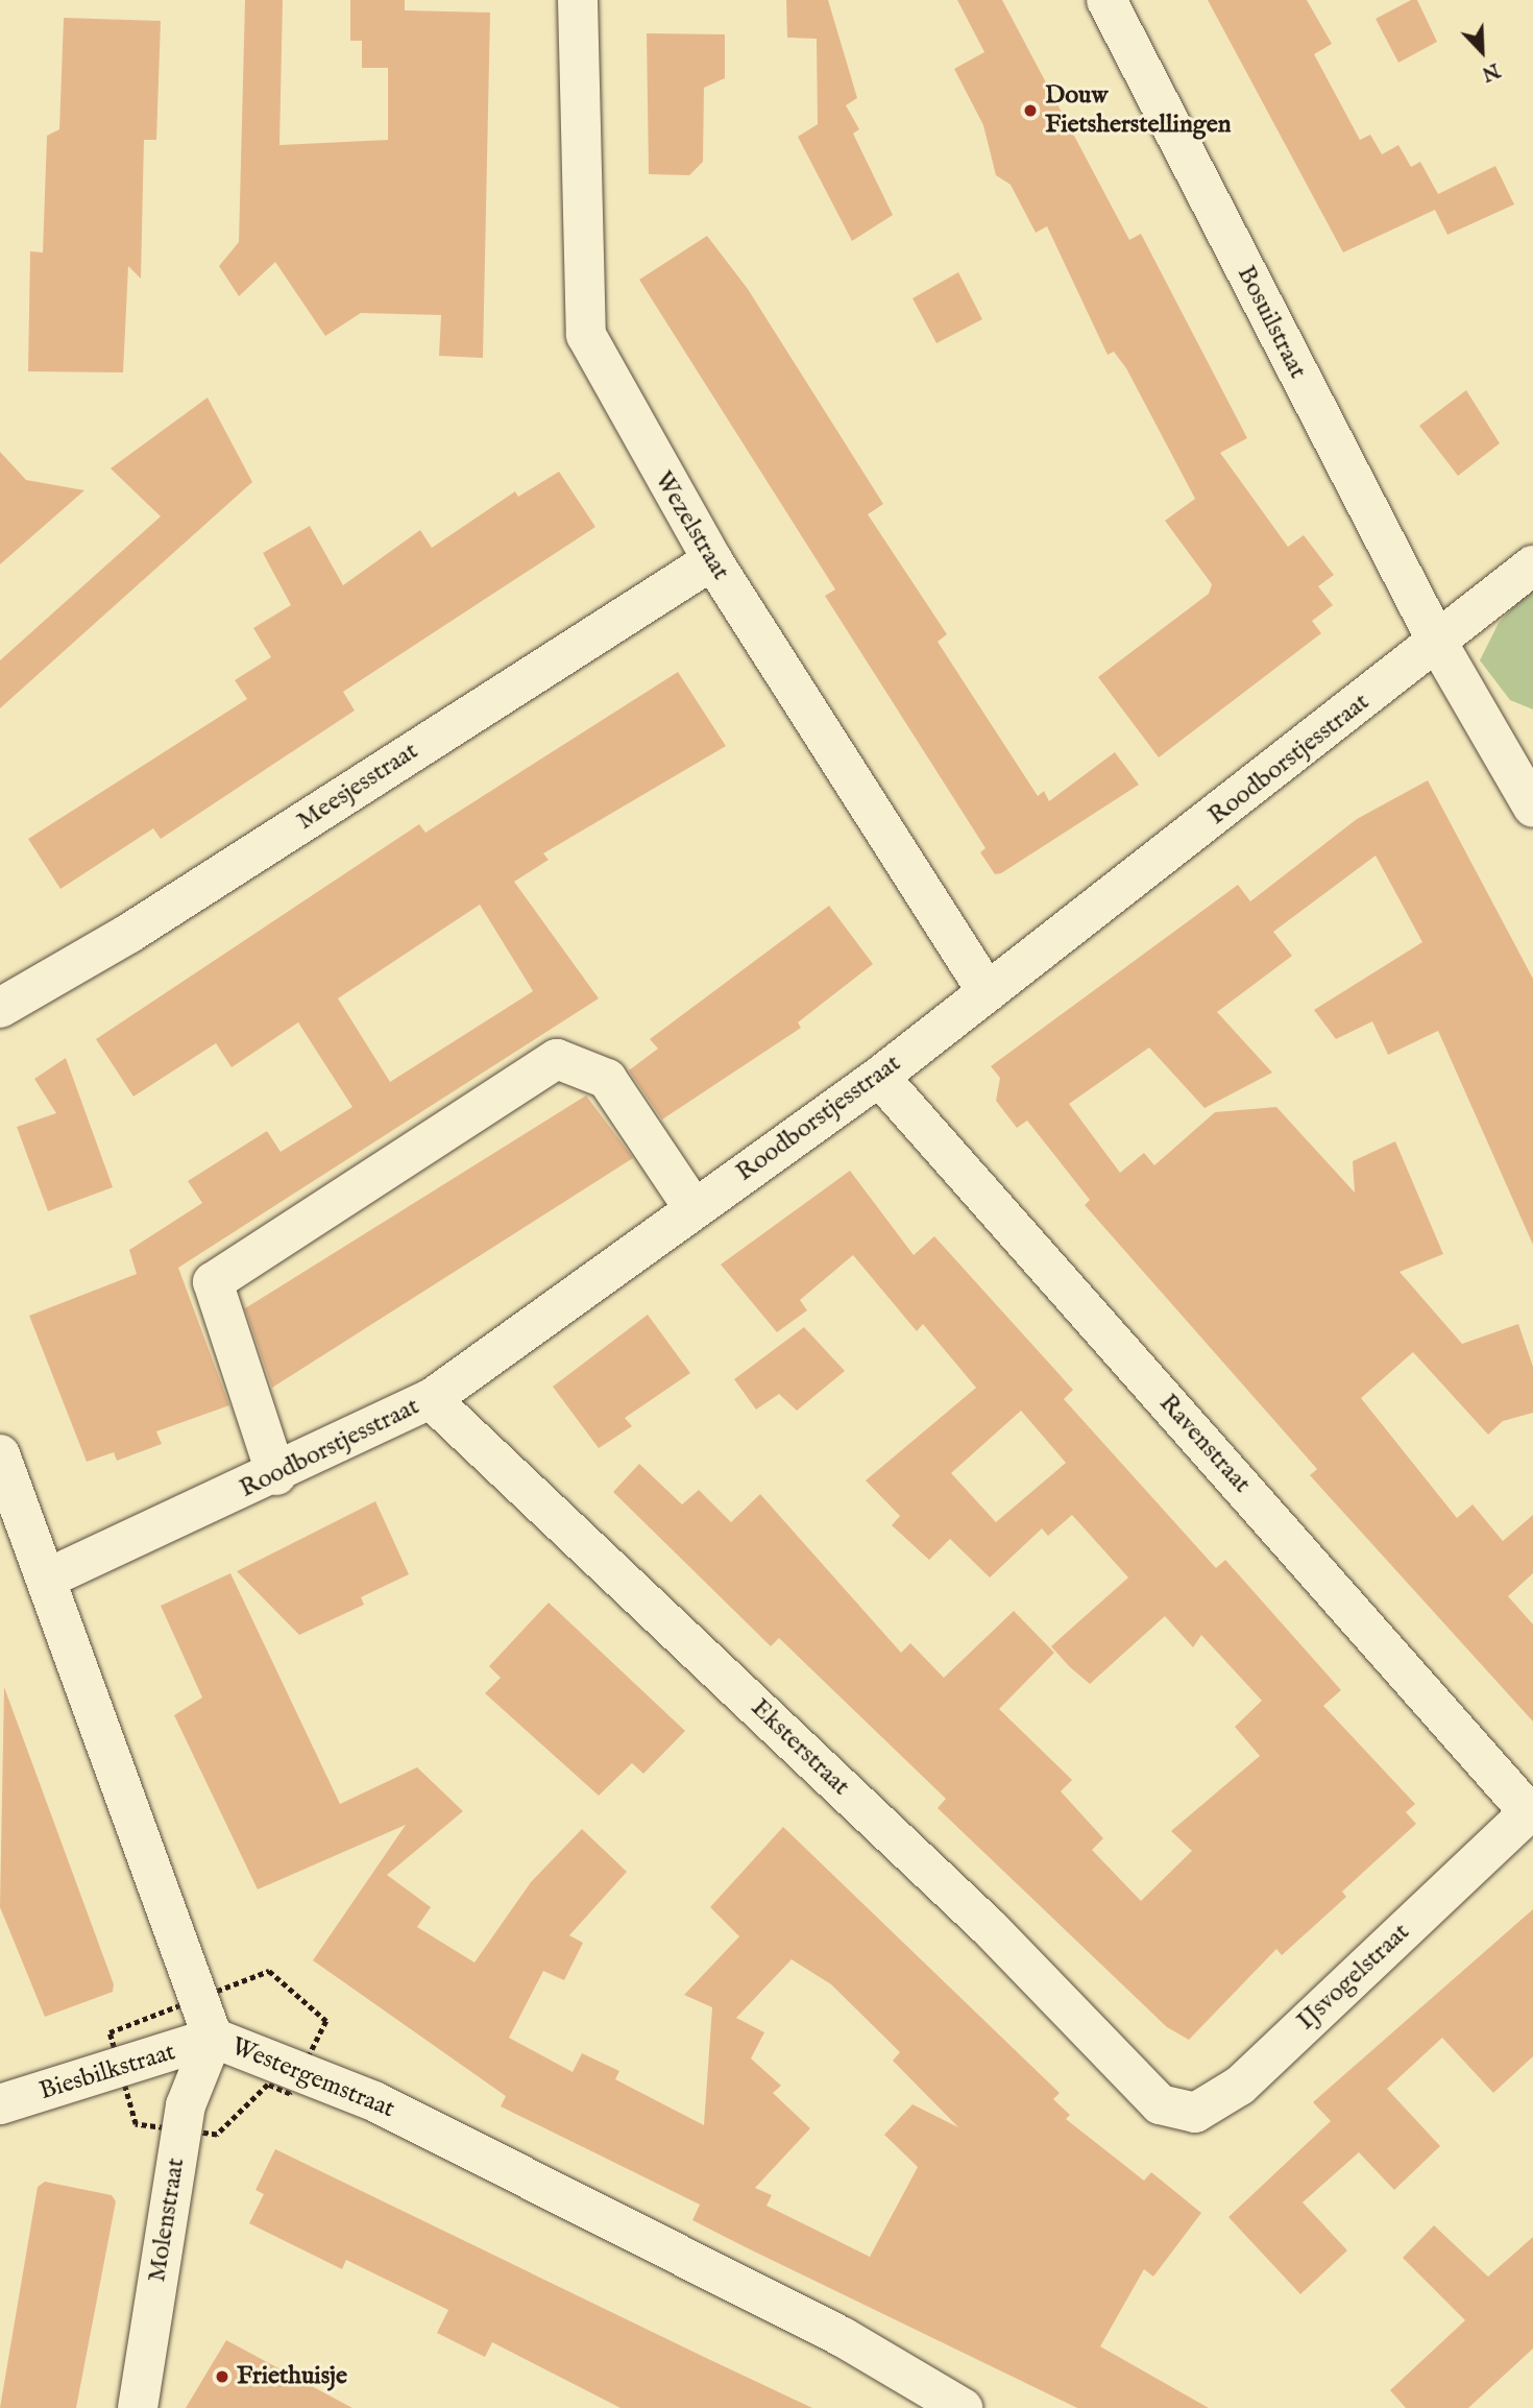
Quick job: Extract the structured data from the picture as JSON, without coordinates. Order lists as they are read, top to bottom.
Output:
{
  "streets": {
    "street": [
      "Bosuilstraat",
      "Wezelstraat",
      "Roodborstjesstraat",
      "Meesjesstraat",
      "Ravenstraat",
      "Eksterstraat",
      "IJsvogelstraat",
      "Biesbilkstraat",
      "Westergemstraat",
      "Molenstraat"
    ]
  },
  "crossings": [
    ["Bosuilstraat", "Roodborstjesstraat"],
    ["Wezelstraat", "Roodborstjesstraat"],
    ["Wezelstraat", "Meesjesstraat"],
    ["Roodborstjesstraat", "Ravenstraat"],
    ["Roodborstjesstraat", "Eksterstraat"],
    ["Roodborstjesstraat", "Westergemstraat"],
    ["Ravenstraat", "IJsvogelstraat"],
    ["Eksterstraat", "IJsvogelstraat"],
    ["Biesbilkstraat", "Westergemstraat"],
    ["Biesbilkstraat", "Molenstraat"],
    ["Westergemstraat", "Molenstraat"]
  ],
  "places": ["Douw Fietsherstellingen", "Friethuisje"],
  "north": "bottom right"
}
